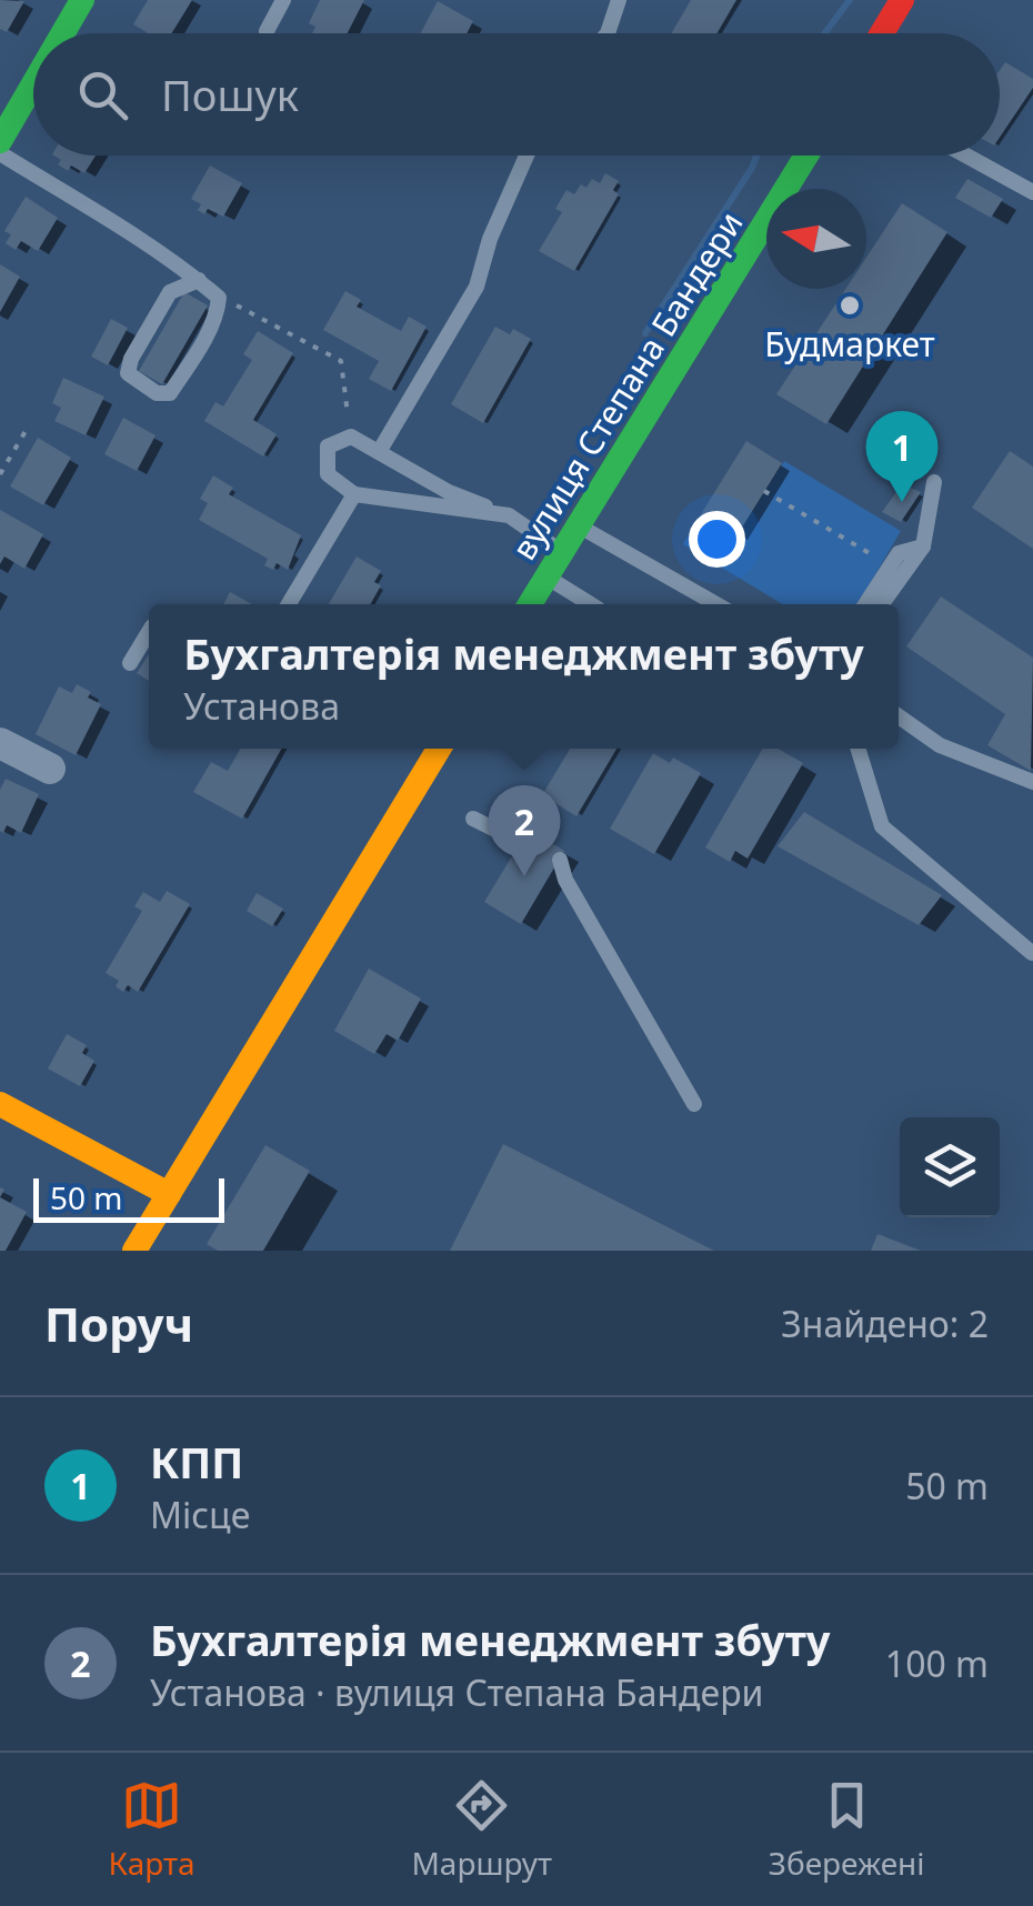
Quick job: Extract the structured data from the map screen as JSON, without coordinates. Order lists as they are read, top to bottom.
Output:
{
  "streets": {
    "street": ["вулиця Степана Бандери"]
  },
  "places": ["Будмаркет"],
  "scale_bar": "50 m",
  "north": "left",
  "page": {
    "search": "Пошук",
    "pins": ["1", "2"],
    "popup": ["Бухгалтерія менеджмент збуту", "Установа"],
    "scale": "50 m",
    "heading": ["Поруч", "Знайдено: 2"],
    "list": [
      {
        "mark": "1",
        "name": "КПП",
        "note": "Місце",
        "value": "50 m"
      },
      {
        "mark": "2",
        "name": "Бухгалтерія менеджмент збуту",
        "note": "Установа · вулиця Степана Бандери",
        "value": "100 m"
      }
    ],
    "nav": ["Карта", "Маршрут", "Збережені"]
  }
}
